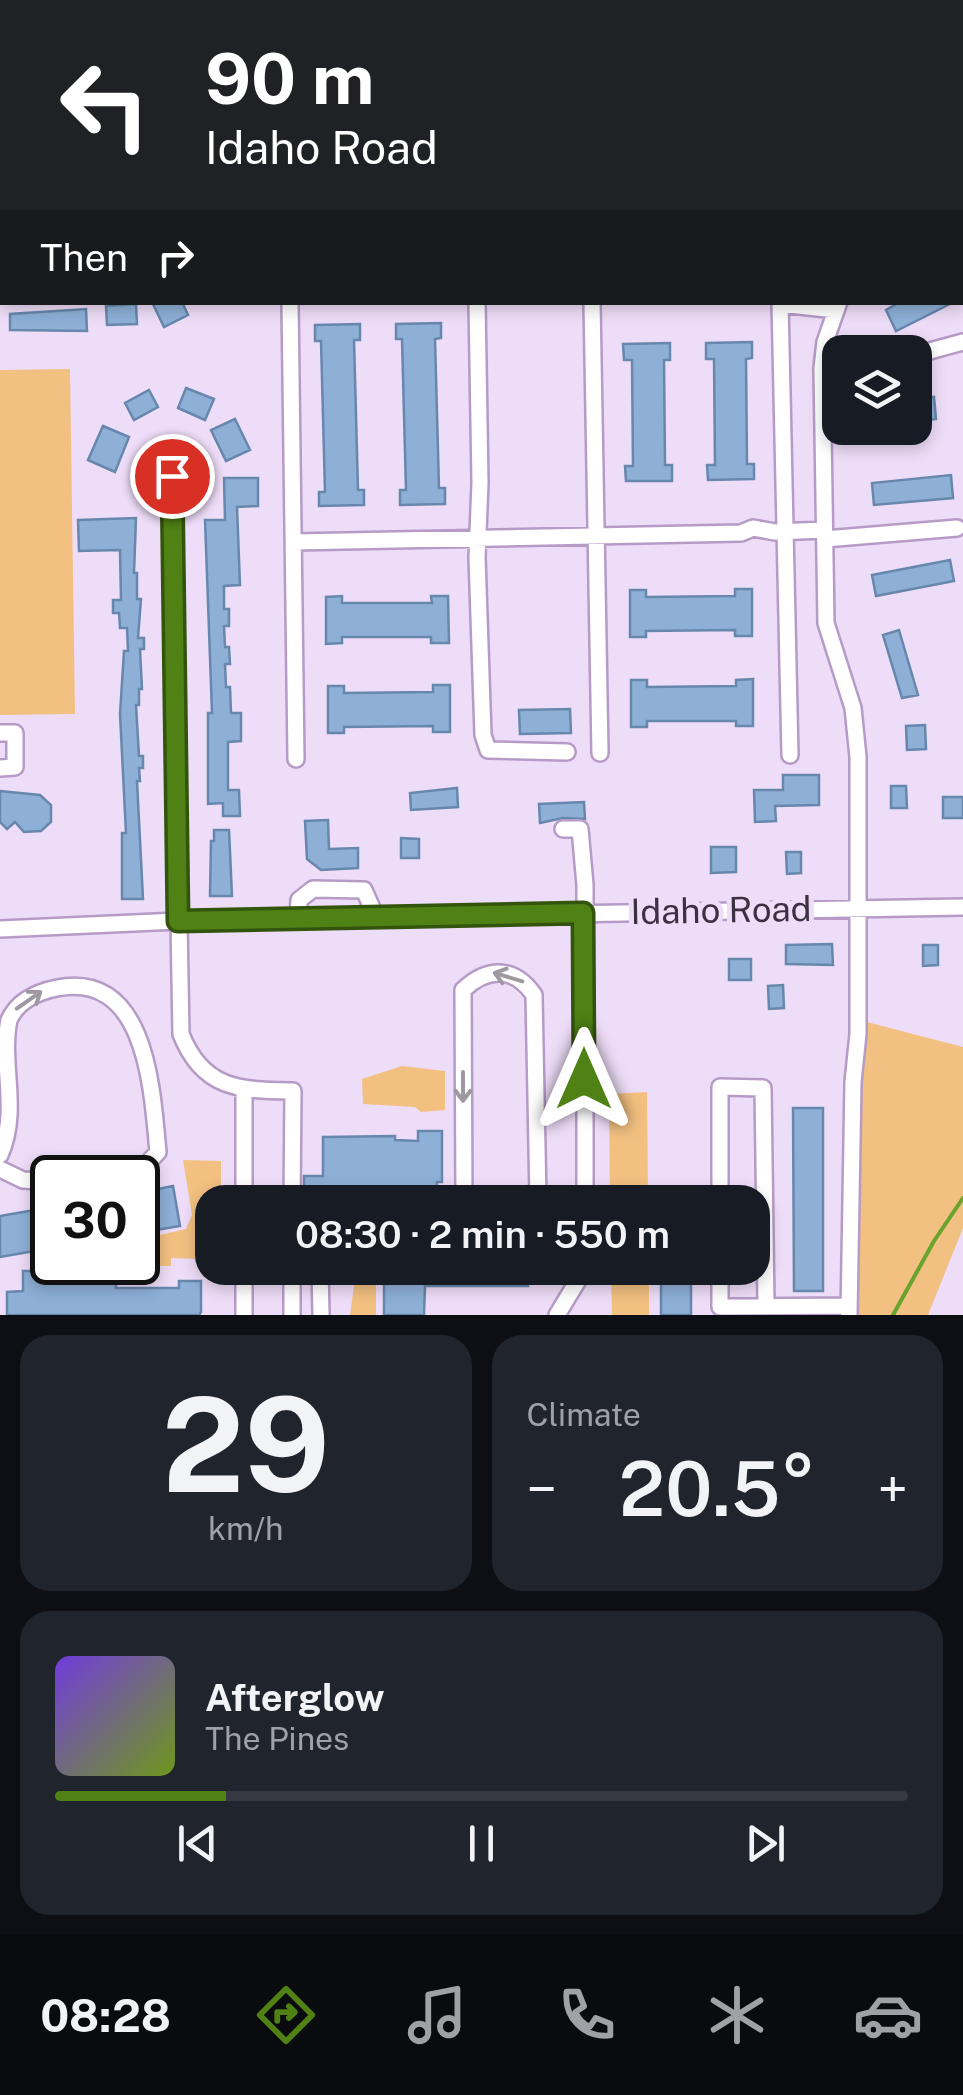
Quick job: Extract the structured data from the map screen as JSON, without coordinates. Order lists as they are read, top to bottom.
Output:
{
  "streets": {
    "street": ["Idaho Road"]
  },
  "page": {
    "turn": ["90 m", "Idaho Road"],
    "then": "Then",
    "limit": "30",
    "trip": "08:30 · 2 min · 550 m",
    "tile": [
      ["29", "km/h"],
      "Climate"
    ],
    "heat": ["−", "20.5°", "+"],
    "song": ["Afterglow", "The Pines"],
    "tabs": "08:28"
  }
}
